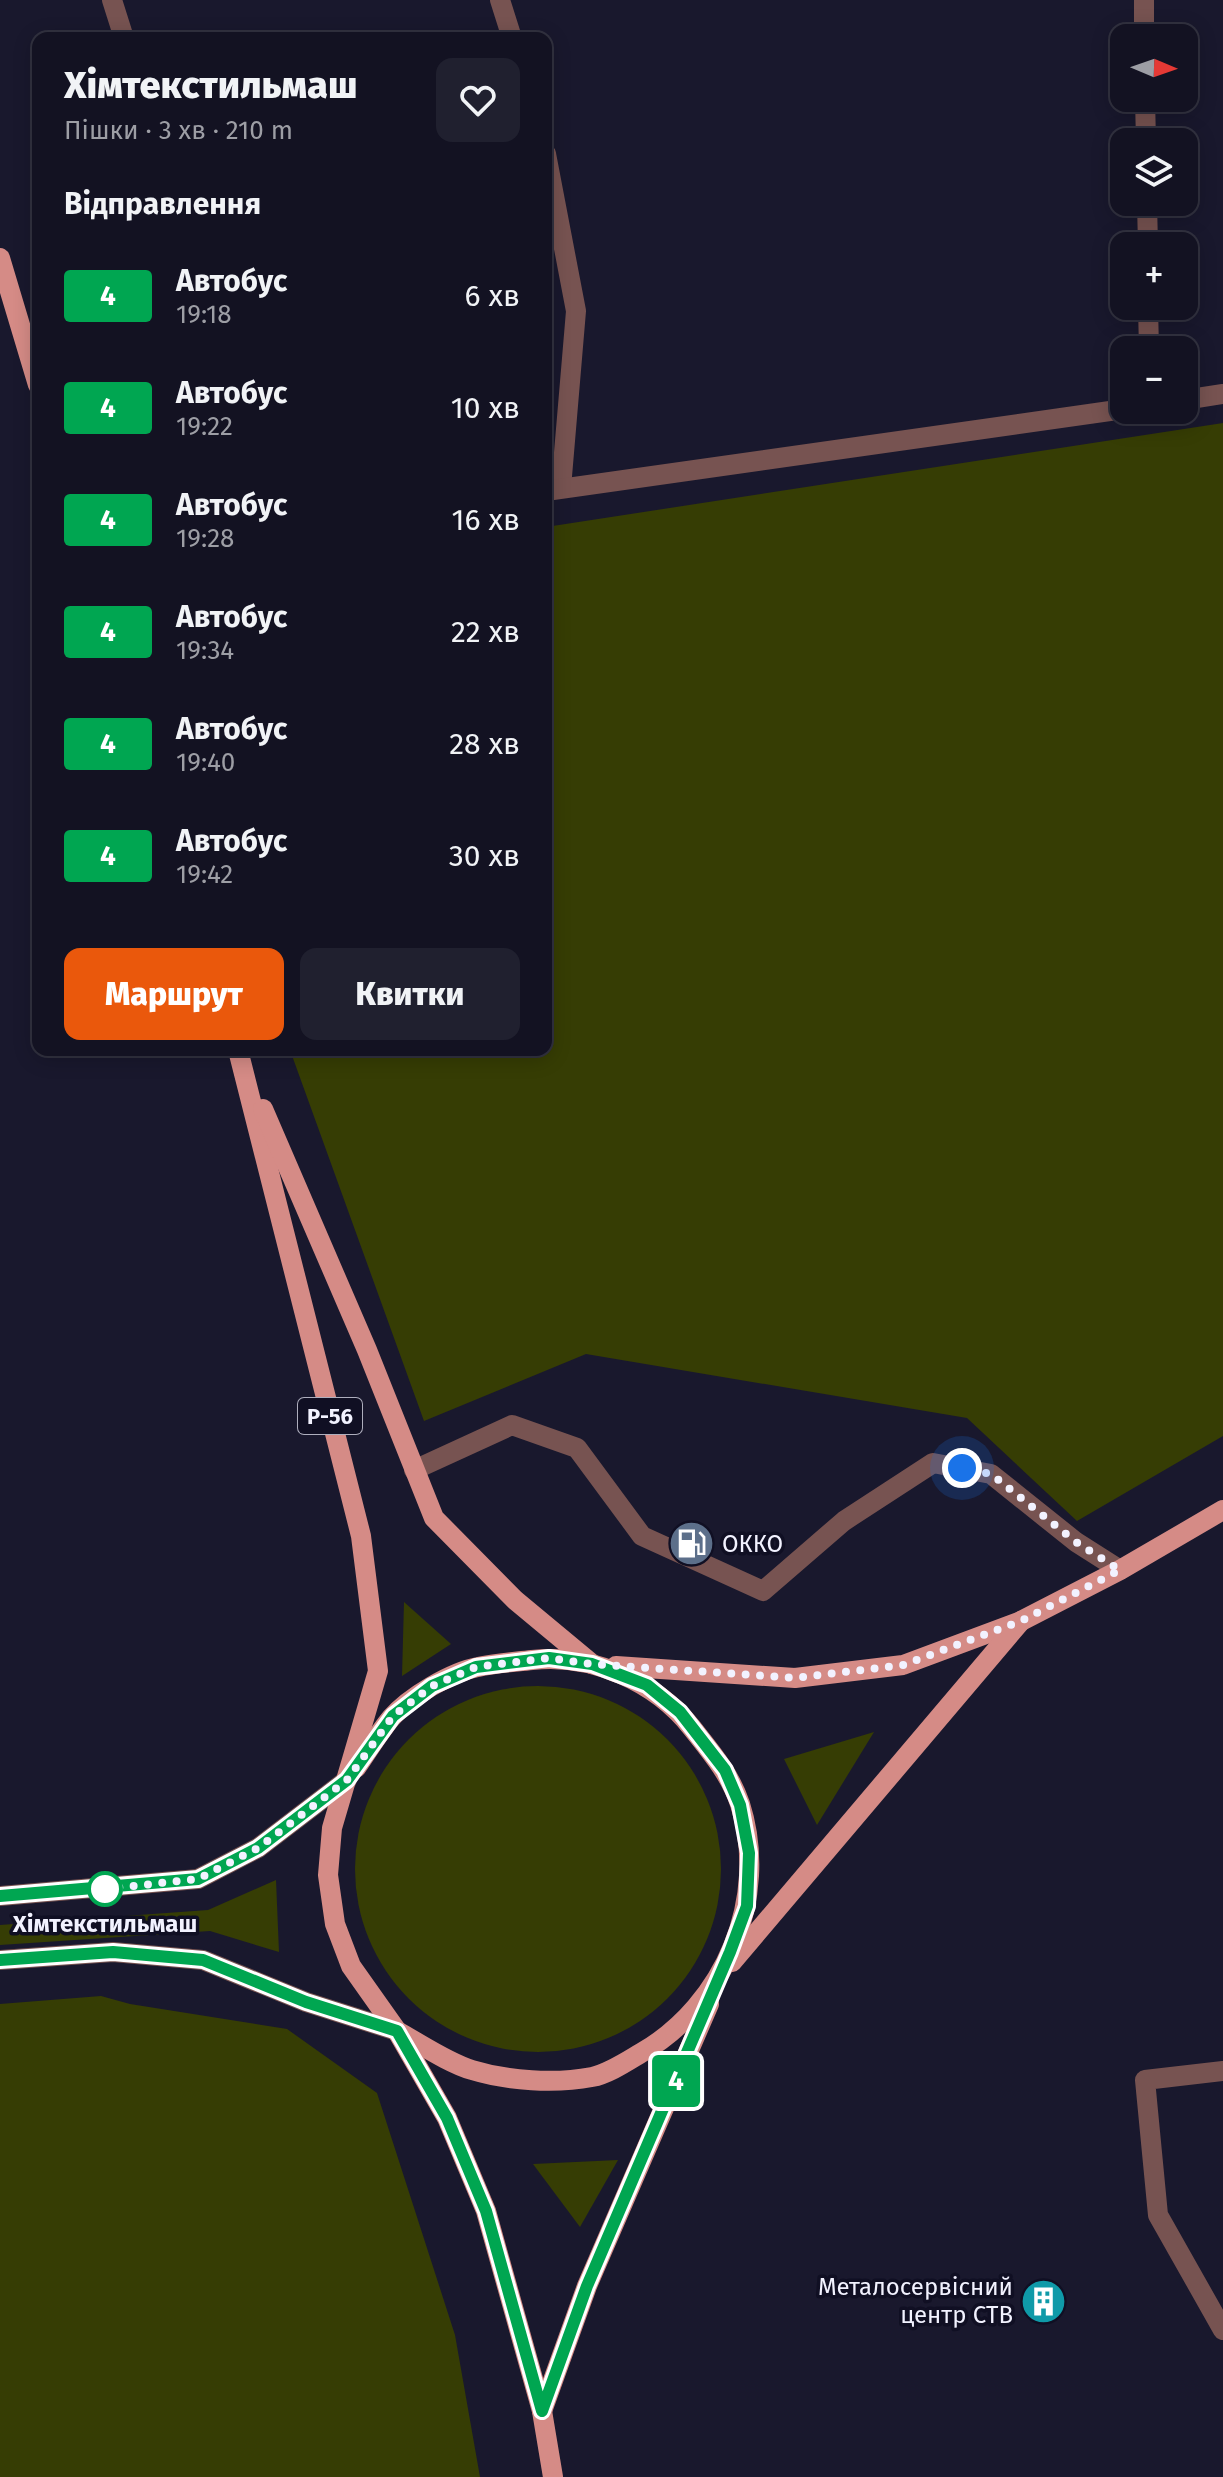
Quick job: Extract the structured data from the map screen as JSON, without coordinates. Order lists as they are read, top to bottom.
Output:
{
  "streets": {
    "main road": ["Р-56"]
  },
  "places": {
    "fuel station": ["ОККО"],
    "other": ["Хімтекстильмаш"],
    "building": ["Металосервісний центр СТВ"]
  },
  "lines": ["bus line 4"],
  "north": "right",
  "page": {
    "on_map": "4",
    "map_buttons": ["+", "−"],
    "heading": [
      ["Хімтекстильмаш", "Пішки · 3 хв · 210 m"],
      "Відправлення"
    ],
    "list": [
      {
        "mark": "4",
        "name": "Автобус",
        "note": "19:18",
        "value": "6 хв"
      },
      {
        "mark": "4",
        "name": "Автобус",
        "note": "19:22",
        "value": "10 хв"
      },
      {
        "mark": "4",
        "name": "Автобус",
        "note": "19:28",
        "value": "16 хв"
      },
      {
        "mark": "4",
        "name": "Автобус",
        "note": "19:34",
        "value": "22 хв"
      },
      {
        "mark": "4",
        "name": "Автобус",
        "note": "19:40",
        "value": "28 хв"
      },
      {
        "mark": "4",
        "name": "Автобус",
        "note": "19:42",
        "value": "30 хв"
      }
    ],
    "buttons": ["Маршрут", "Квитки"]
  }
}
